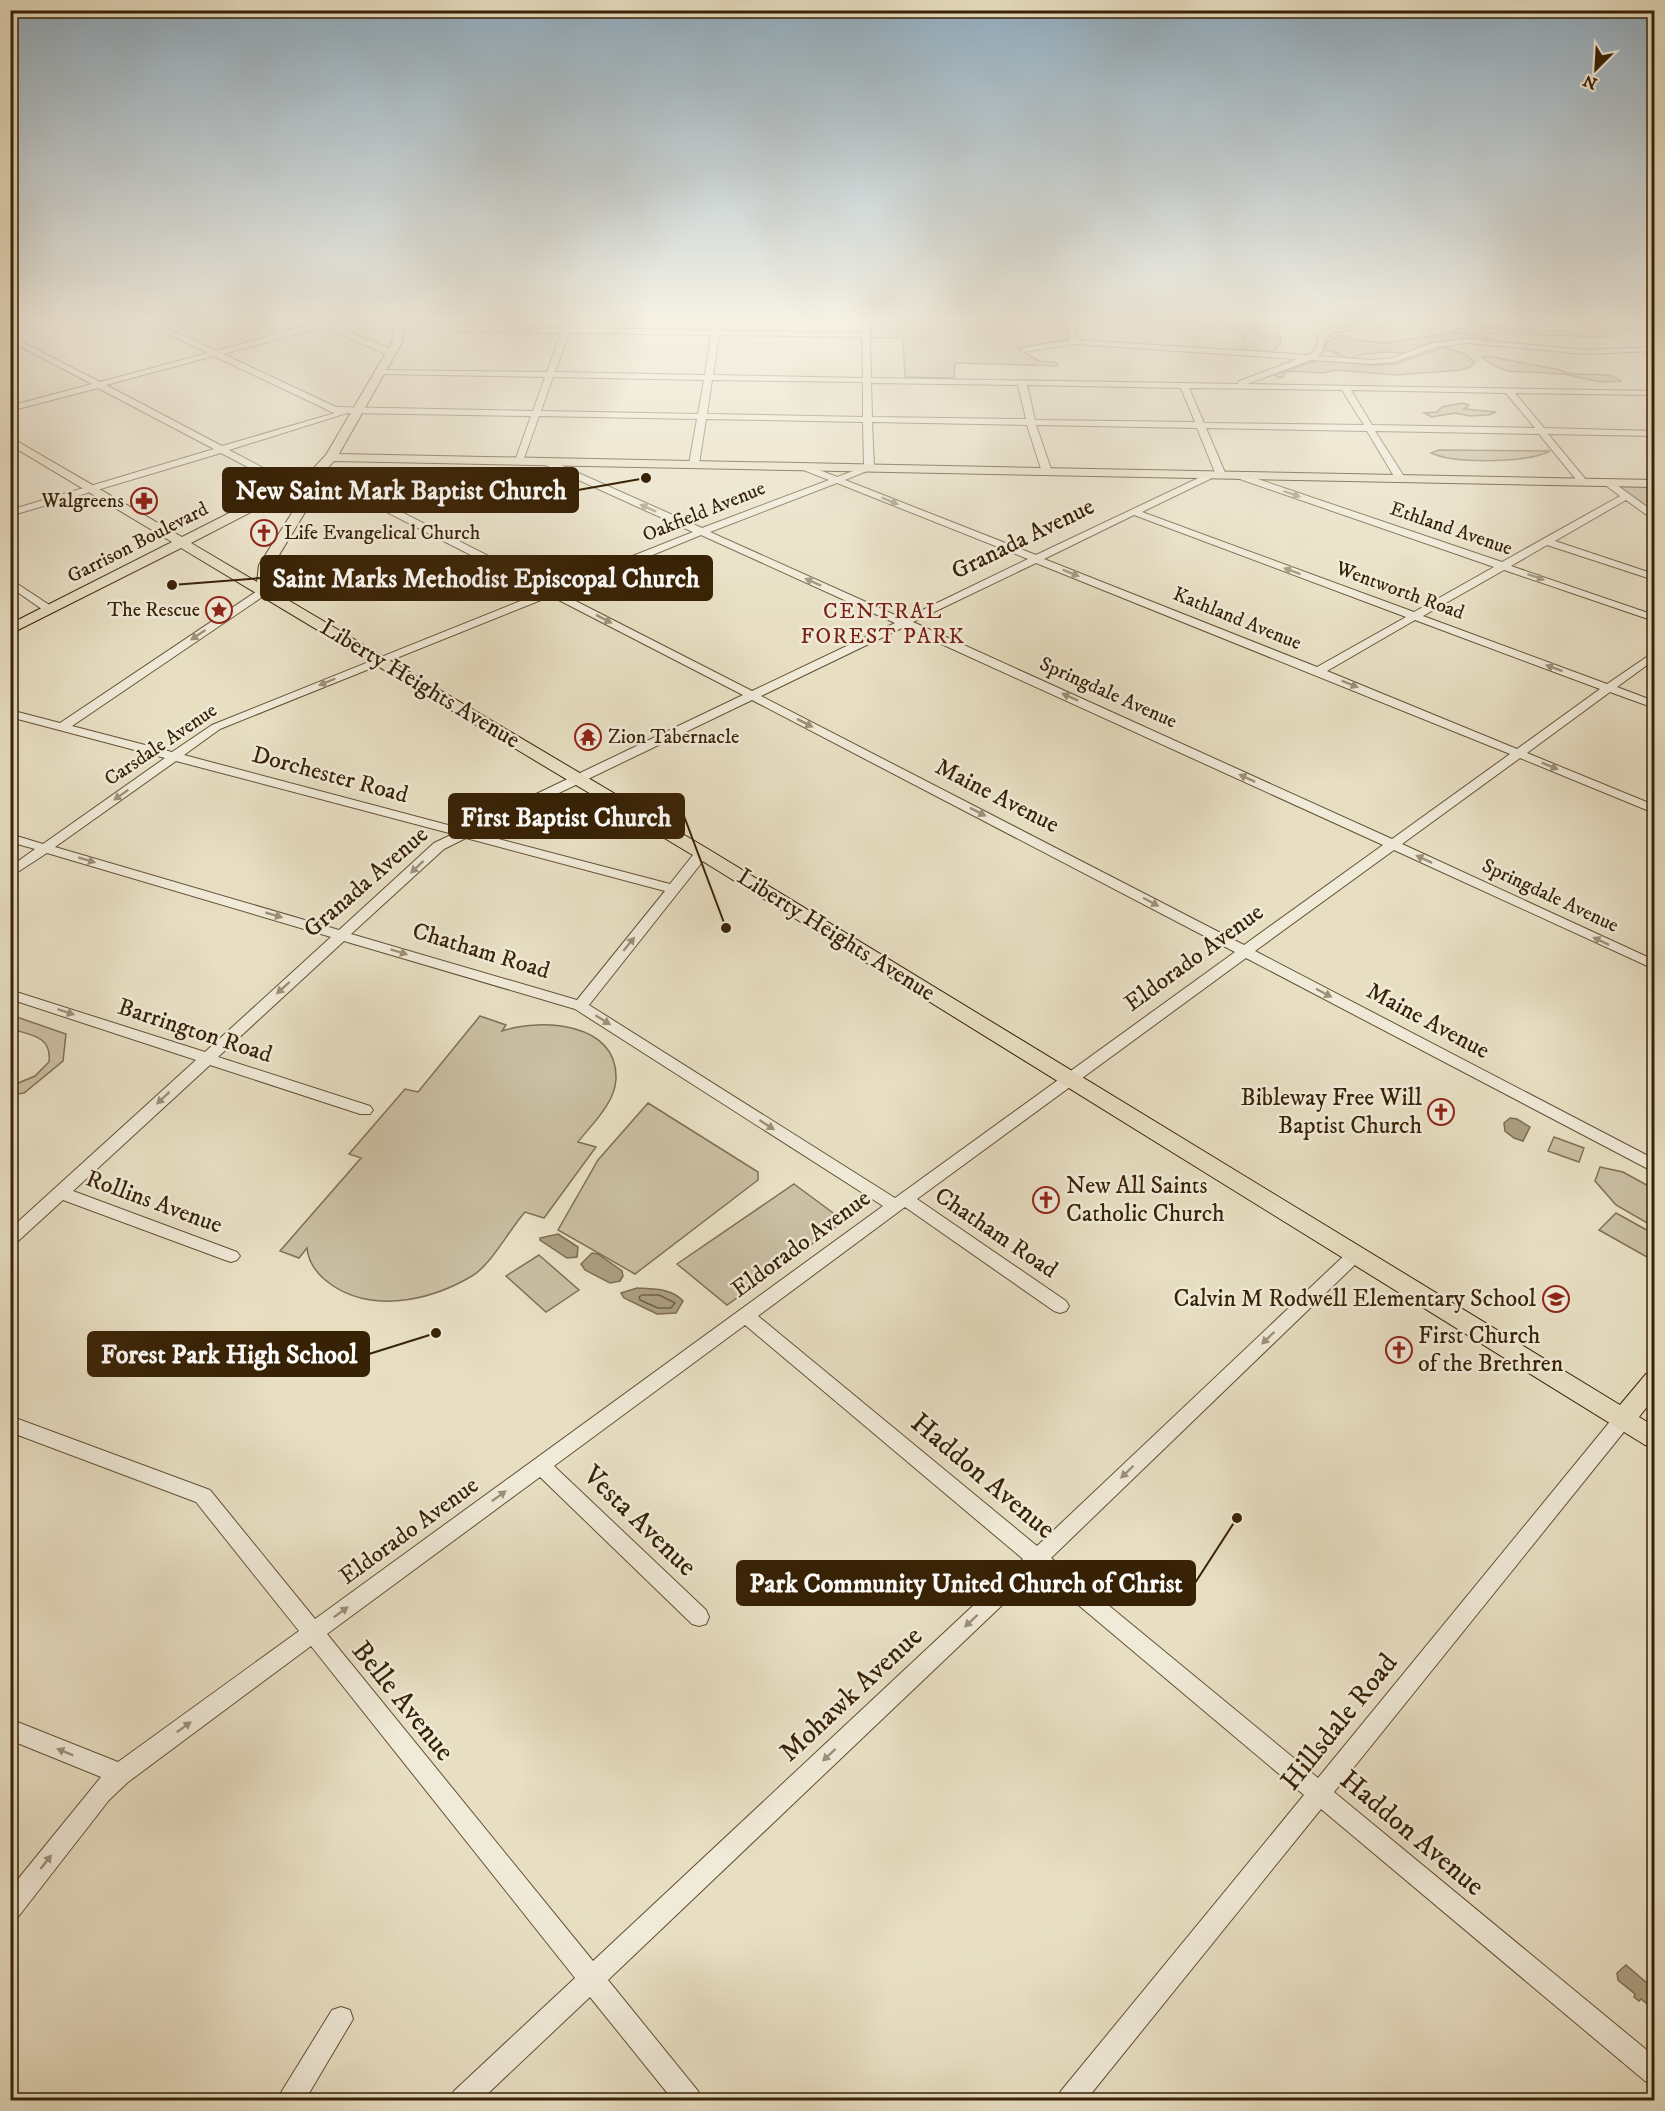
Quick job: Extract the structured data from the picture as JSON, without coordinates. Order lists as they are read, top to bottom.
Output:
{
  "streets": {
    "main road": ["Garrison Boulevard", "Liberty Heights Avenue", "Hillsdale Road"],
    "street": [
      "Oakfield Avenue",
      "Ethland Avenue",
      "Granada Avenue",
      "Wentworth Road",
      "Kathland Avenue",
      "Springdale Avenue",
      "Carsdale Avenue",
      "Dorchester Road",
      "Maine Avenue",
      "Chatham Road",
      "Eldorado Avenue",
      "Barrington Road",
      "Rollins Avenue",
      "Haddon Avenue",
      "Vesta Avenue",
      "Mohawk Avenue",
      "Belle Avenue"
    ]
  },
  "crossings": [
    ["Oakfield Avenue", "Kathland Avenue"],
    ["Oakfield Avenue", "Liberty Heights Avenue"],
    ["Oakfield Avenue", "Springdale Avenue"],
    ["Oakfield Avenue", "Carsdale Avenue"],
    ["Oakfield Avenue", "Maine Avenue"],
    ["Granada Avenue", "Wentworth Road"],
    ["Granada Avenue", "Kathland Avenue"],
    ["Granada Avenue", "Liberty Heights Avenue"],
    ["Granada Avenue", "Springdale Avenue"],
    ["Granada Avenue", "Dorchester Road"],
    ["Granada Avenue", "Maine Avenue"],
    ["Granada Avenue", "Chatham Road"],
    ["Granada Avenue", "Barrington Road"],
    ["Granada Avenue", "Rollins Avenue"],
    ["Garrison Boulevard", "Liberty Heights Avenue"],
    ["Garrison Boulevard", "Maine Avenue"],
    ["Wentworth Road", "Eldorado Avenue"],
    ["Kathland Avenue", "Eldorado Avenue"],
    ["Liberty Heights Avenue", "Carsdale Avenue"],
    ["Liberty Heights Avenue", "Eldorado Avenue"],
    ["Liberty Heights Avenue", "Mohawk Avenue"],
    ["Liberty Heights Avenue", "Hillsdale Road"],
    ["Springdale Avenue", "Eldorado Avenue"],
    ["Carsdale Avenue", "Dorchester Road"],
    ["Carsdale Avenue", "Chatham Road"],
    ["Maine Avenue", "Eldorado Avenue"],
    ["Chatham Road", "Eldorado Avenue"],
    ["Eldorado Avenue", "Haddon Avenue"],
    ["Eldorado Avenue", "Vesta Avenue"],
    ["Eldorado Avenue", "Belle Avenue"],
    ["Haddon Avenue", "Mohawk Avenue"],
    ["Haddon Avenue", "Hillsdale Road"],
    ["Mohawk Avenue", "Belle Avenue"]
  ],
  "one_way": [
    "Granada Avenue",
    "Kathland Avenue",
    "Springdale Avenue",
    "Maine Avenue",
    "Chatham Road",
    "Barrington Road",
    "Mohawk Avenue"
  ],
  "districts": ["CENTRAL FOREST PARK"],
  "places": {
    "other": [
      "New Saint Mark Baptist Church",
      "Saint Marks Methodist Episcopal Church",
      "First Baptist Church",
      "Forest Park High School",
      "Park Community United Church of Christ"
    ],
    "pharmacy": ["Walgreens"],
    "church": [
      "Life Evangelical Church",
      "Bibleway Free Will Baptist Church",
      "New All Saints Catholic Church",
      "First Church of the Brethren"
    ],
    "place": ["The Rescue"],
    "temple": ["Zion Tabernacle"],
    "school or university": ["Calvin M Rodwell Elementary School"]
  },
  "north": "bottom left"
}
